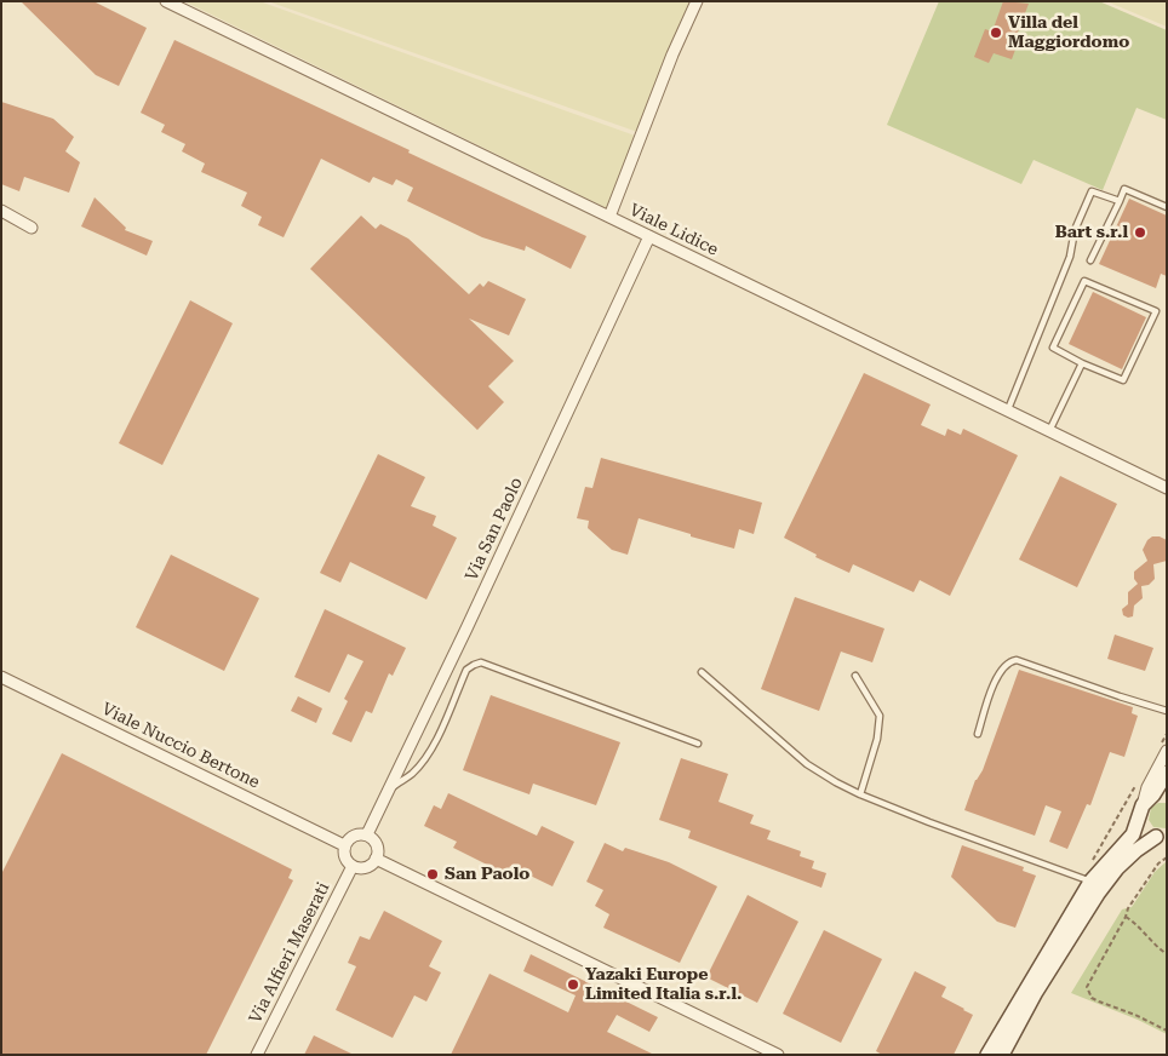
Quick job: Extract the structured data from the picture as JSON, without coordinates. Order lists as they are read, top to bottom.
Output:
{
  "streets": {
    "street": [
      "Viale Lidice",
      "Via San Paolo",
      "Viale Nuccio Bertone",
      "Via Alfieri Maserati"
    ]
  },
  "crossings": [
    ["Viale Lidice", "Via San Paolo"],
    ["Via San Paolo", "Viale Nuccio Bertone"],
    ["Via San Paolo", "Via Alfieri Maserati"],
    ["Viale Nuccio Bertone", "Via Alfieri Maserati"]
  ],
  "places": [
    "Villa del Maggiordomo",
    "Bart s.r.l",
    "San Paolo",
    "Yazaki Europe Limited Italia s.r.l."
  ]
}
